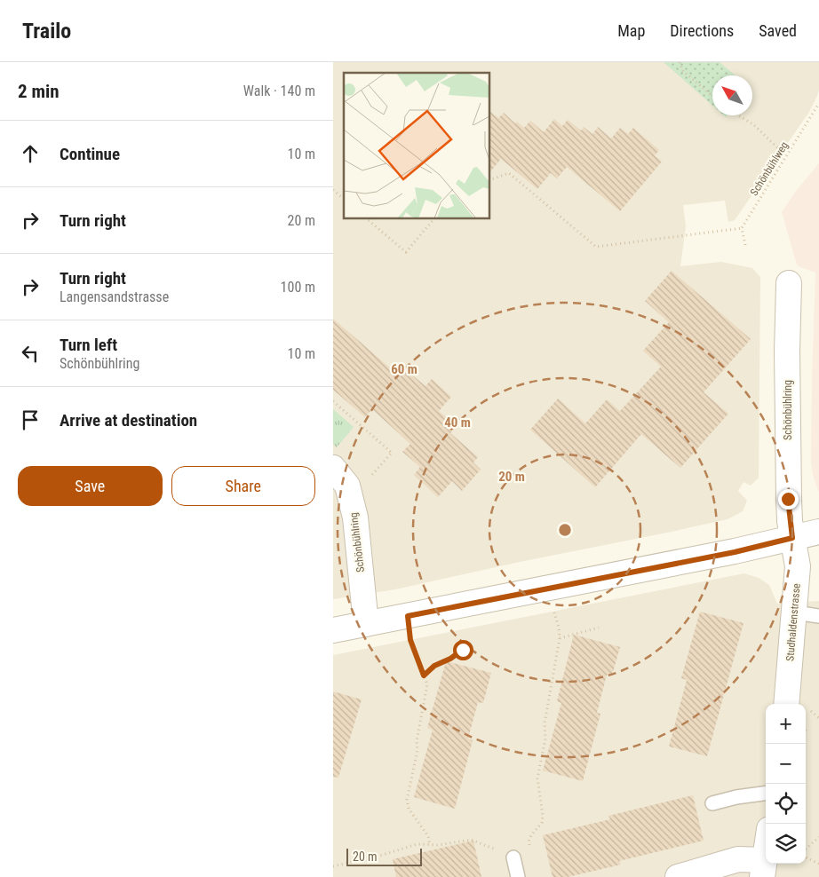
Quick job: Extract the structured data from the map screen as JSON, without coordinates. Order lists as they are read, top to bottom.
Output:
{
  "streets": {
    "street": ["Schönbühlring", "Studhaldenstrasse"],
    "path": ["Schönbühlweg"]
  },
  "crossings": [
    ["Schönbühlring", "Studhaldenstrasse"]
  ],
  "scale_bar": "20 m",
  "north": "top left",
  "page": {
    "header": "Trailo",
    "nav": ["Map", "Directions", "Saved"],
    "heading": ["2 min", "Walk · 140 m"],
    "list": [
      ["Continue", "10 m"],
      ["Turn right", "20 m"],
      ["Turn right", "Langensandstrasse", "100 m"],
      ["Turn left", "Schönbühlring", "10 m"],
      "Arrive at destination"
    ],
    "buttons": ["Save", "Share"],
    "map_buttons": ["+", "−"],
    "scale": "20 m"
  },
  "rings": ["60 m", "40 m", "20 m"]
}
